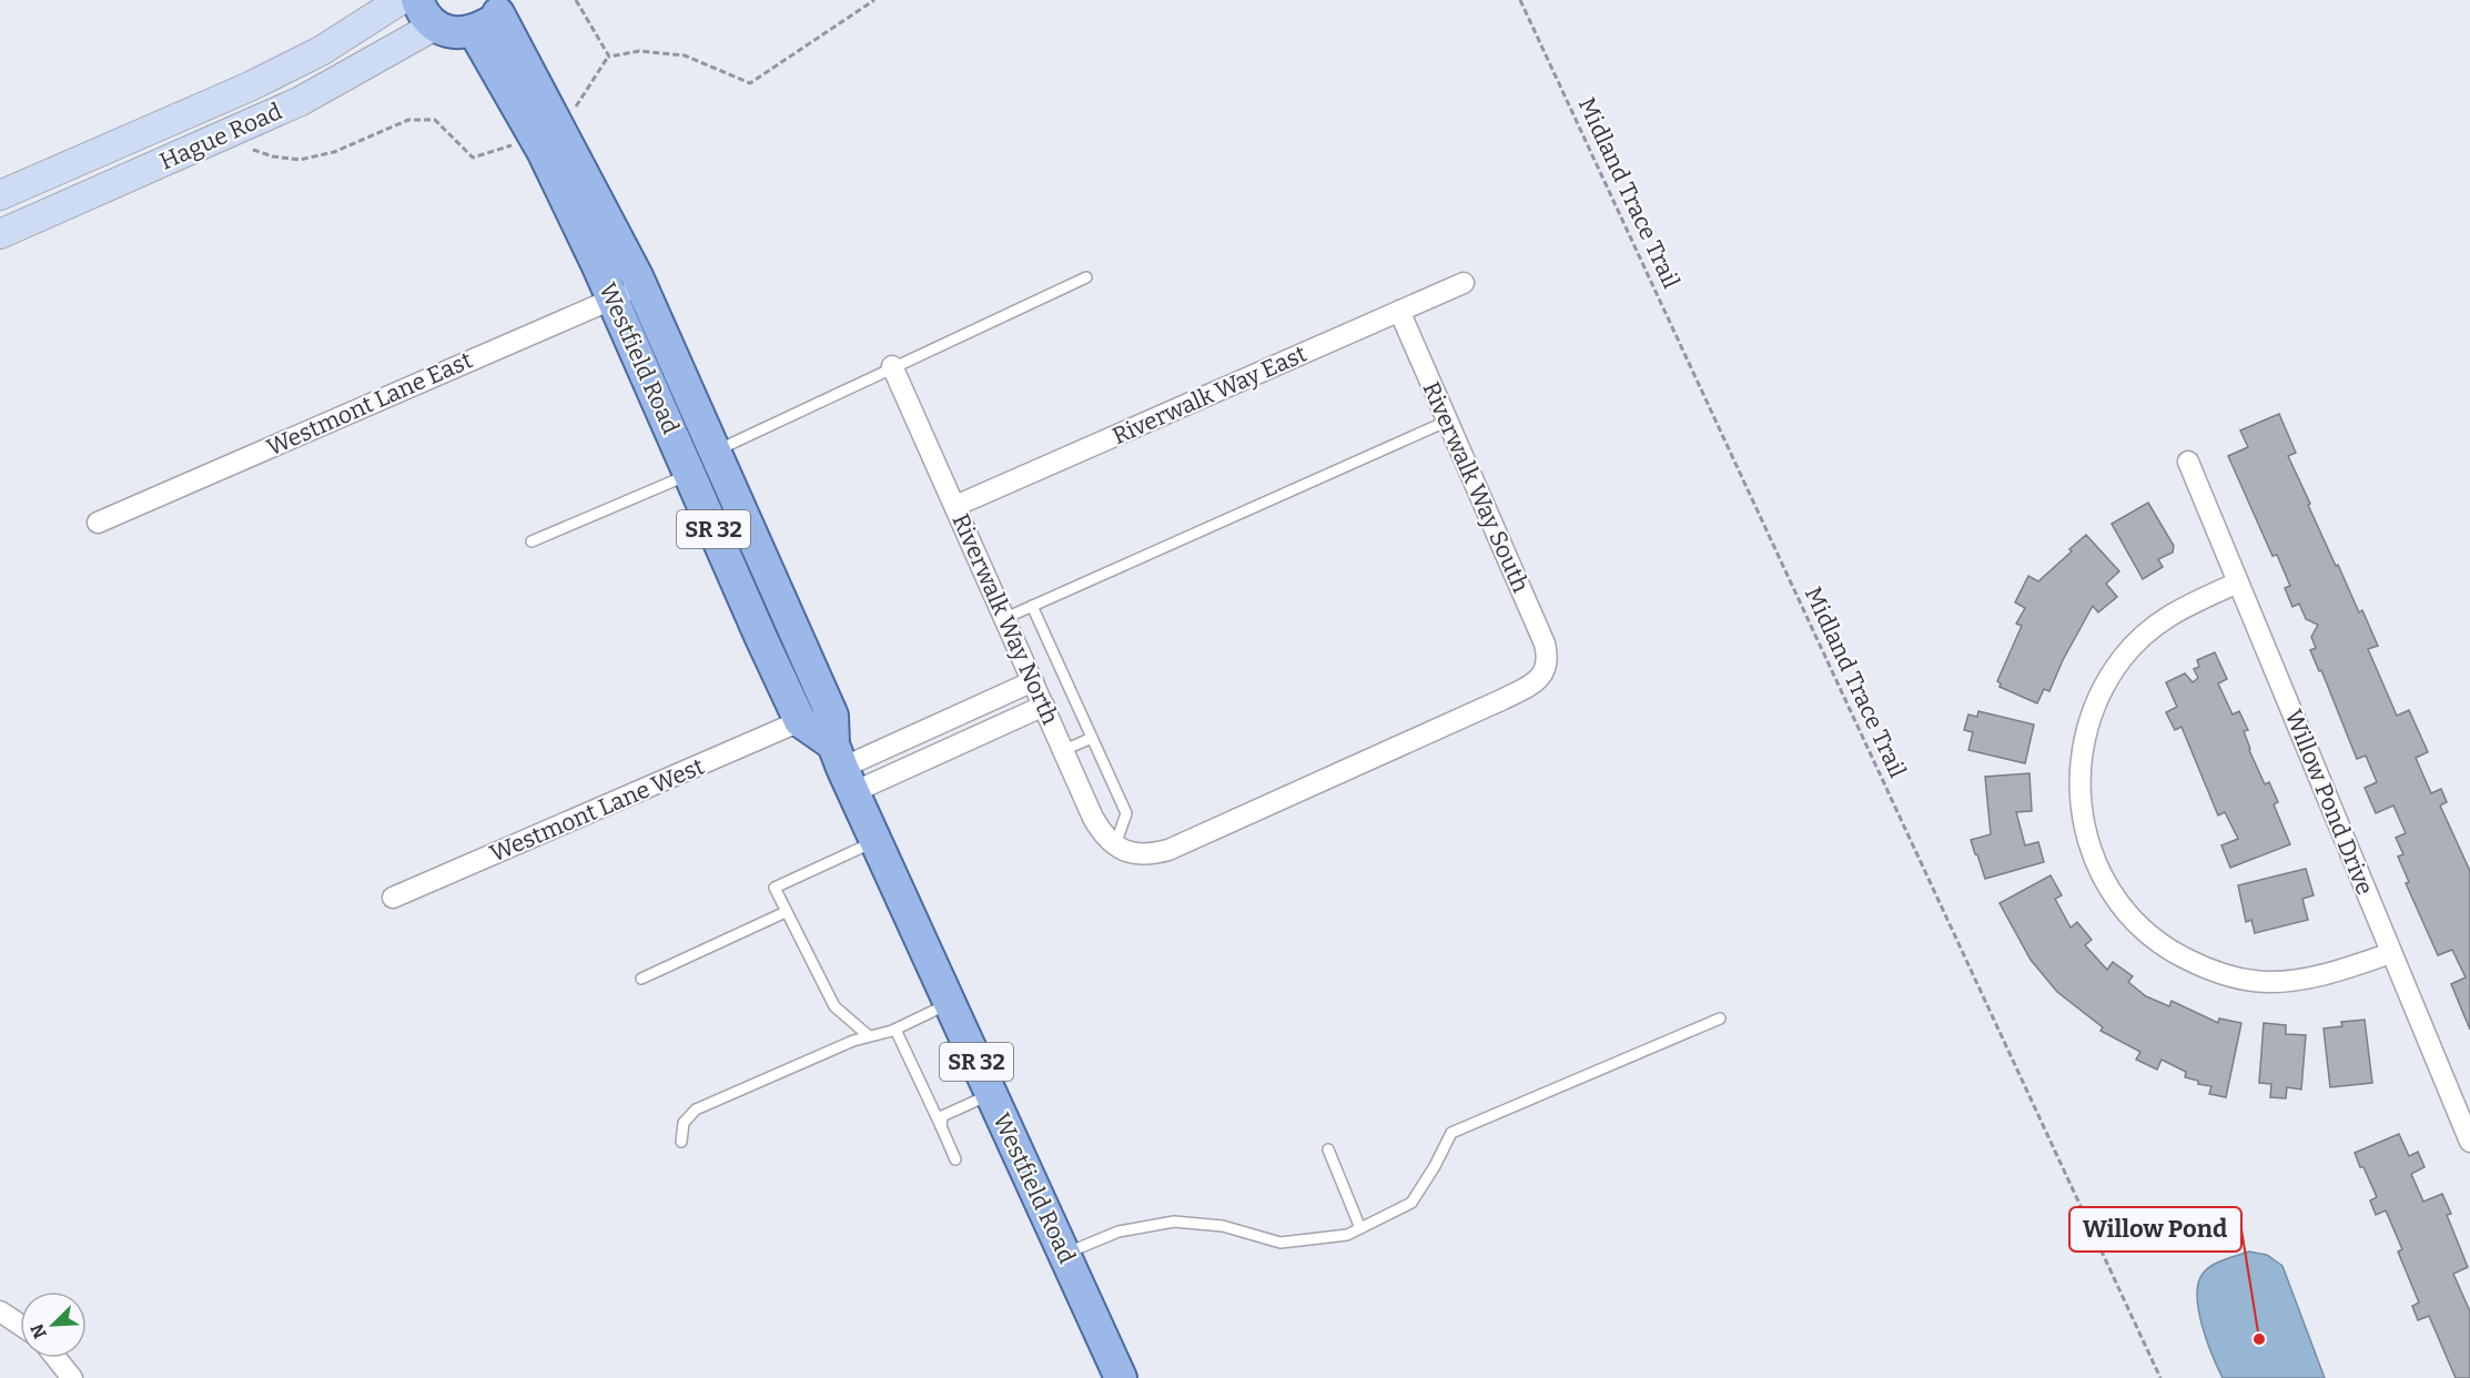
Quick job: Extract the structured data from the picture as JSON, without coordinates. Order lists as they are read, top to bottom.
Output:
{
  "streets": {
    "main road": ["Hague Road", "Westfield Road", "SR 32"],
    "street": [
      "Riverwalk Way East",
      "Westmont Lane East",
      "Riverwalk Way South",
      "Riverwalk Way North",
      "Willow Pond Drive",
      "Westmont Lane West"
    ],
    "path": ["Midland Trace Trail"]
  },
  "crossings": [
    ["Westfield Road", "Westmont Lane East"],
    ["Westfield Road", "Westmont Lane West"],
    ["Riverwalk Way East", "Riverwalk Way South"],
    ["Riverwalk Way East", "Riverwalk Way North"],
    ["Riverwalk Way South", "Riverwalk Way North"]
  ],
  "places": ["Willow Pond"],
  "north": "bottom left"
}
